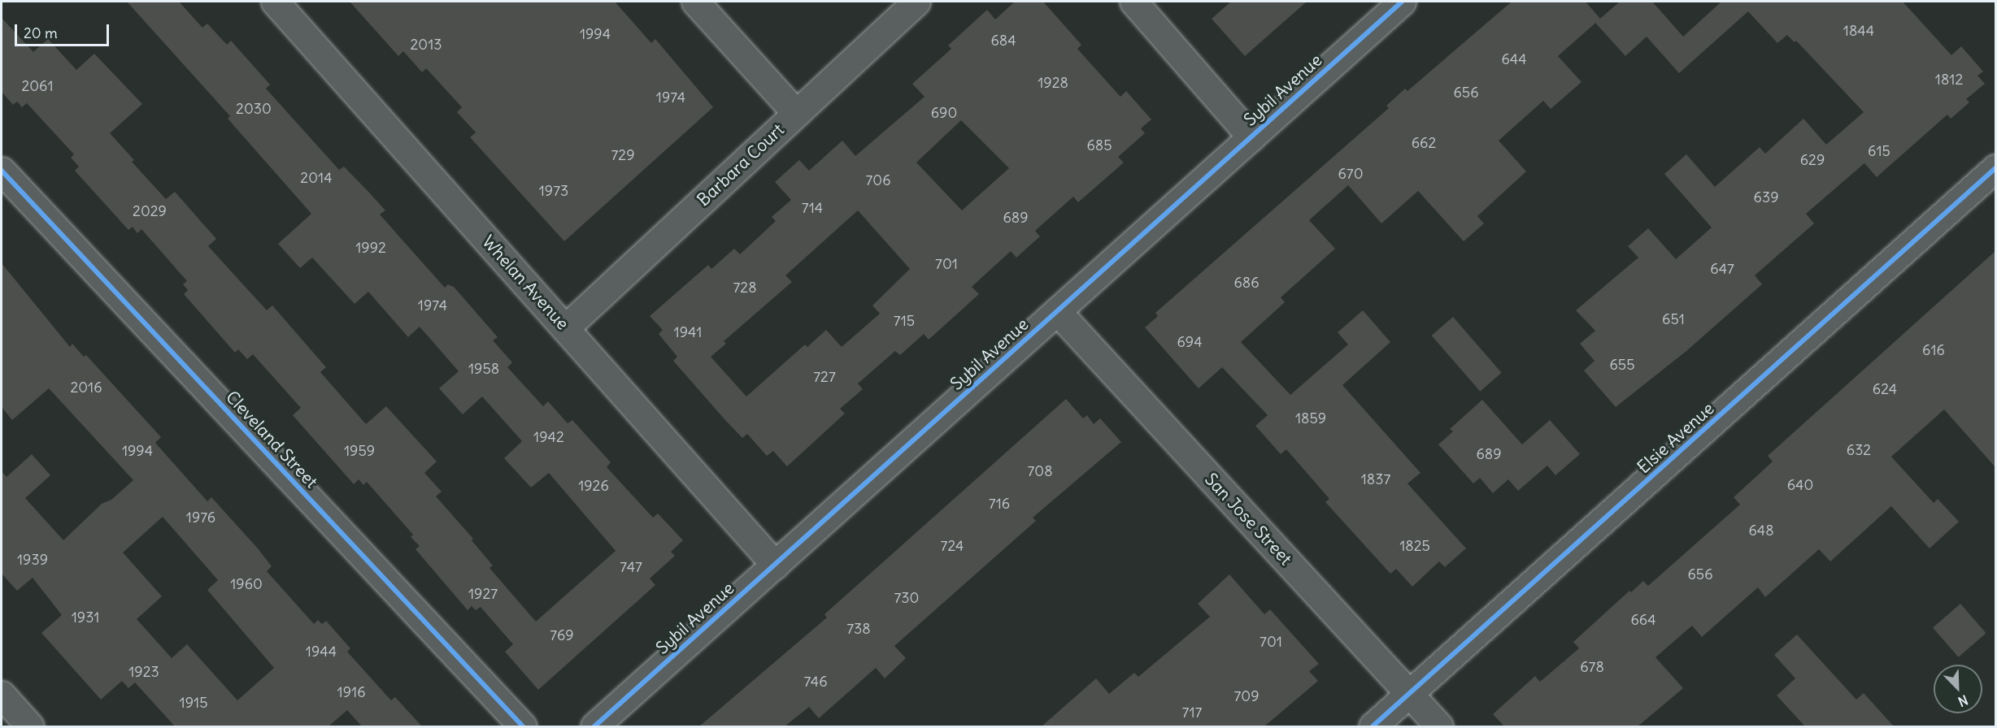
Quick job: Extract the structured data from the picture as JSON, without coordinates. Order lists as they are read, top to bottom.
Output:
{
  "streets": {
    "street": [
      "Sybil Avenue",
      "Barbara Court",
      "Whelan Avenue",
      "Elsie Avenue",
      "Cleveland Street",
      "San Jose Street"
    ]
  },
  "crossings": [
    ["Sybil Avenue", "Whelan Avenue"],
    ["Sybil Avenue", "San Jose Street"],
    ["Barbara Court", "Whelan Avenue"],
    ["Elsie Avenue", "San Jose Street"]
  ],
  "house_numbers": [
    "1844",
    "1994",
    "684",
    "2013",
    "644",
    "1812",
    "1928",
    "2061",
    "656",
    "1974",
    "2030",
    "690",
    "662",
    "685",
    "615",
    "729",
    "629",
    "670",
    "2014",
    "706",
    "1973",
    "639",
    "714",
    "2029",
    "689",
    "1992",
    "701",
    "647",
    "686",
    "728",
    "1974",
    "651",
    "715",
    "1941",
    "694",
    "616",
    "655",
    "1958",
    "727",
    "2016",
    "624",
    "1859",
    "1942",
    "632",
    "1994",
    "1959",
    "689",
    "708",
    "1837",
    "640",
    "1926",
    "716",
    "1976",
    "648",
    "724",
    "1825",
    "1939",
    "747",
    "656",
    "1960",
    "1927",
    "730",
    "1931",
    "664",
    "738",
    "769",
    "701",
    "1944",
    "678",
    "1923",
    "746",
    "1916",
    "709",
    "1915",
    "717"
  ],
  "scale_bar": "20 m",
  "north": "bottom right"
}
